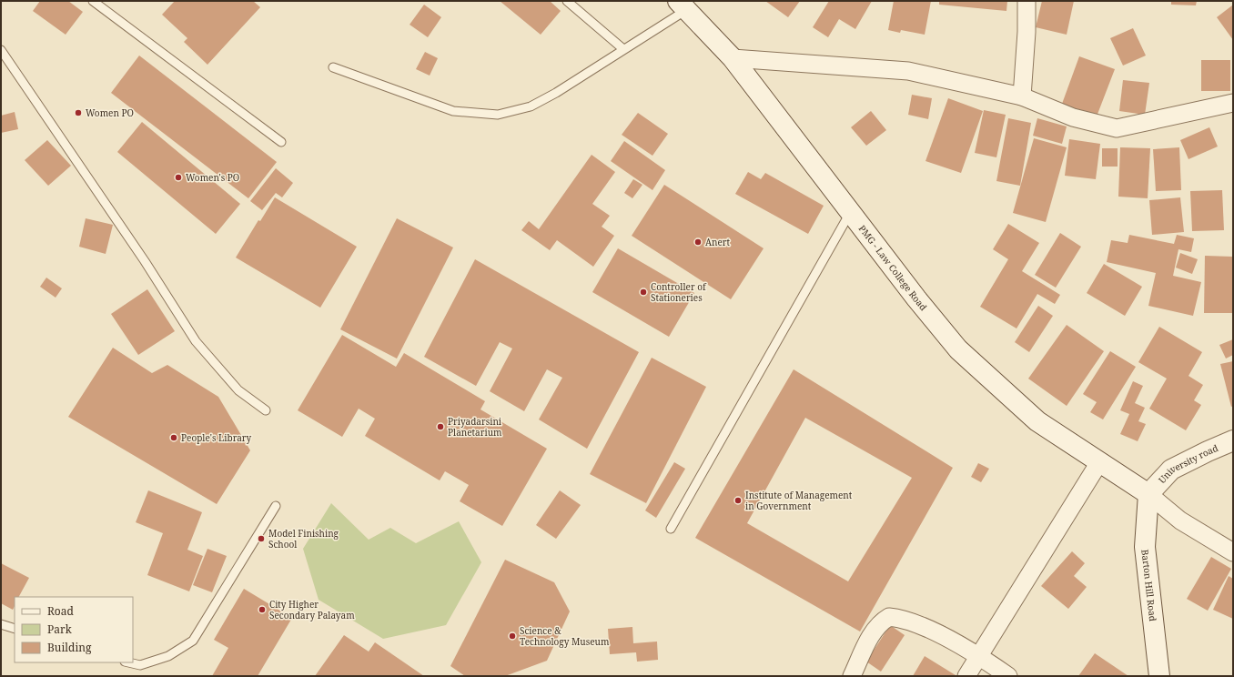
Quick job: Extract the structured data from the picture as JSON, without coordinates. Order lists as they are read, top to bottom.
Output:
{
  "streets": {
    "main road": ["PMG - Law College Road", "University road", "Barton Hill Road"]
  },
  "crossings": [
    ["PMG - Law College Road", "University road"],
    ["PMG - Law College Road", "Barton Hill Road"],
    ["University road", "Barton Hill Road"]
  ],
  "places": [
    "Women PO",
    "Women's PO",
    "Anert",
    "Controller of Stationeries",
    "Priyadarsini Planetarium",
    "People's Library",
    "Institute of Management in Government",
    "Model Finishing School",
    "City Higher Secondary Palayam",
    "Science & Technology Museum"
  ],
  "legend": ["Road", "Park", "Building"]
}
